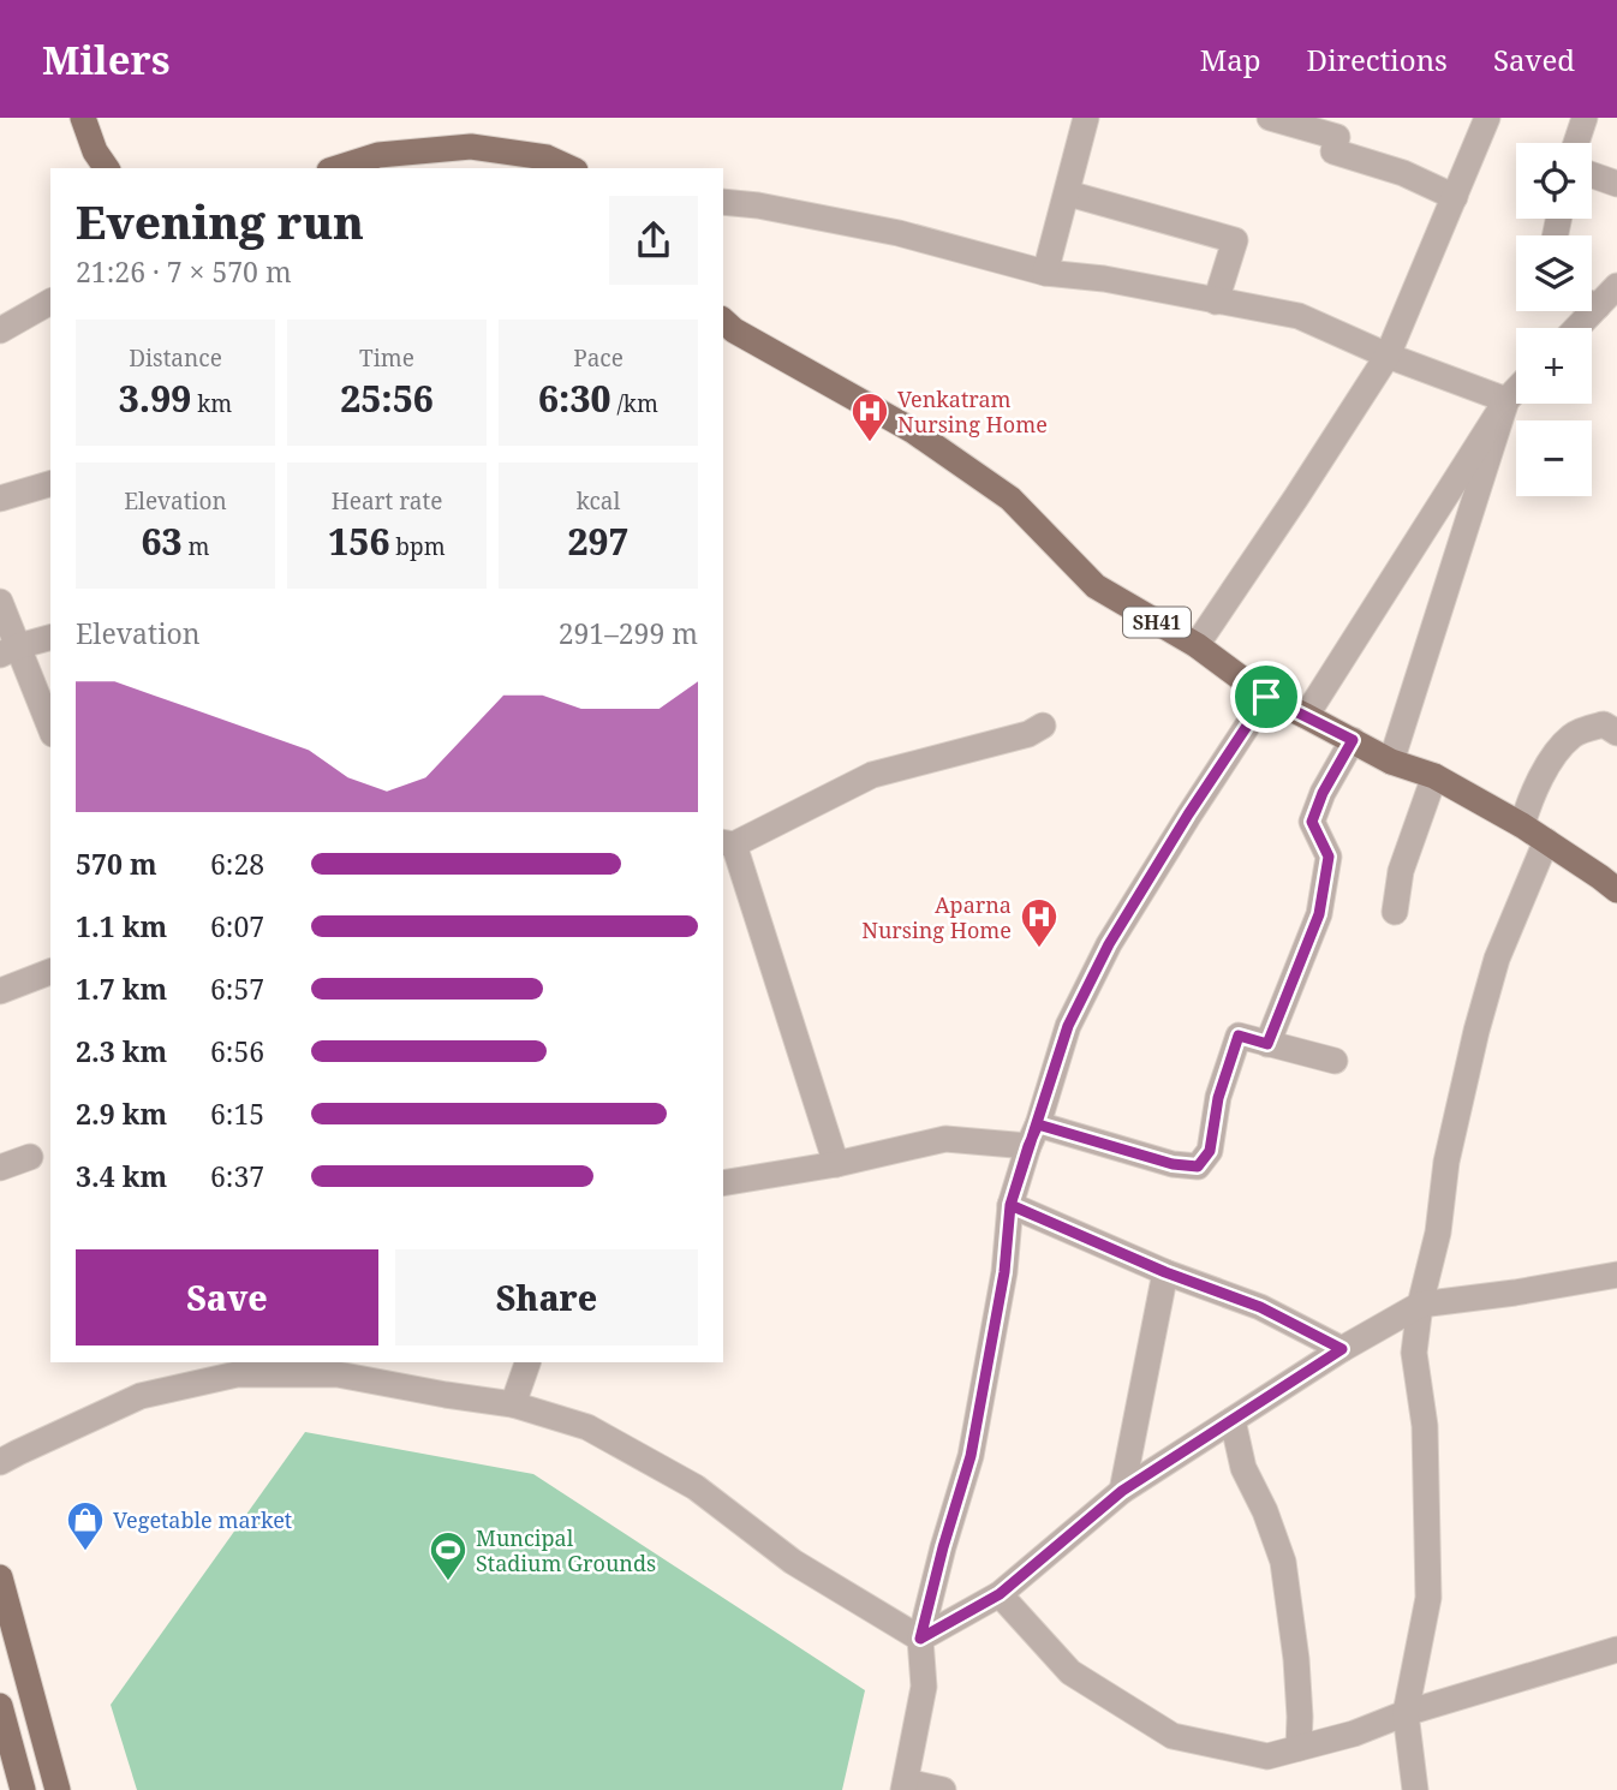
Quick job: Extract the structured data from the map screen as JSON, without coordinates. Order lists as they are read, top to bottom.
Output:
{
  "streets": {
    "main road": ["SH41"]
  },
  "places": {
    "hospital": ["Venkatram Nursing Home", "Aparna Nursing Home"],
    "shop": ["Vegetable market"],
    "sports": ["Muncipal Stadium Grounds"]
  },
  "page": {
    "header": "Milers",
    "nav": ["Map", "Directions", "Saved"],
    "map_buttons": ["+", "−"],
    "heading": ["Evening run", "21:26 · 7 × 570 m"],
    "stats": [
      ["Distance", "3.99 km"],
      ["Time", "25:56"],
      ["Pace", "6:30 /km"],
      ["Elevation", "63 m"],
      ["Heart rate", "156 bpm"],
      ["kcal", "297"]
    ],
    "chart": ["Elevation", "291–299 m"],
    "list": [
      {
        "name": "570 m",
        "note": "6:28"
      },
      {
        "name": "1.1 km",
        "note": "6:07"
      },
      {
        "name": "1.7 km",
        "note": "6:57"
      },
      {
        "name": "2.3 km",
        "note": "6:56"
      },
      {
        "name": "2.9 km",
        "note": "6:15"
      },
      {
        "name": "3.4 km",
        "note": "6:37"
      }
    ],
    "buttons": ["Save", "Share"]
  }
}
